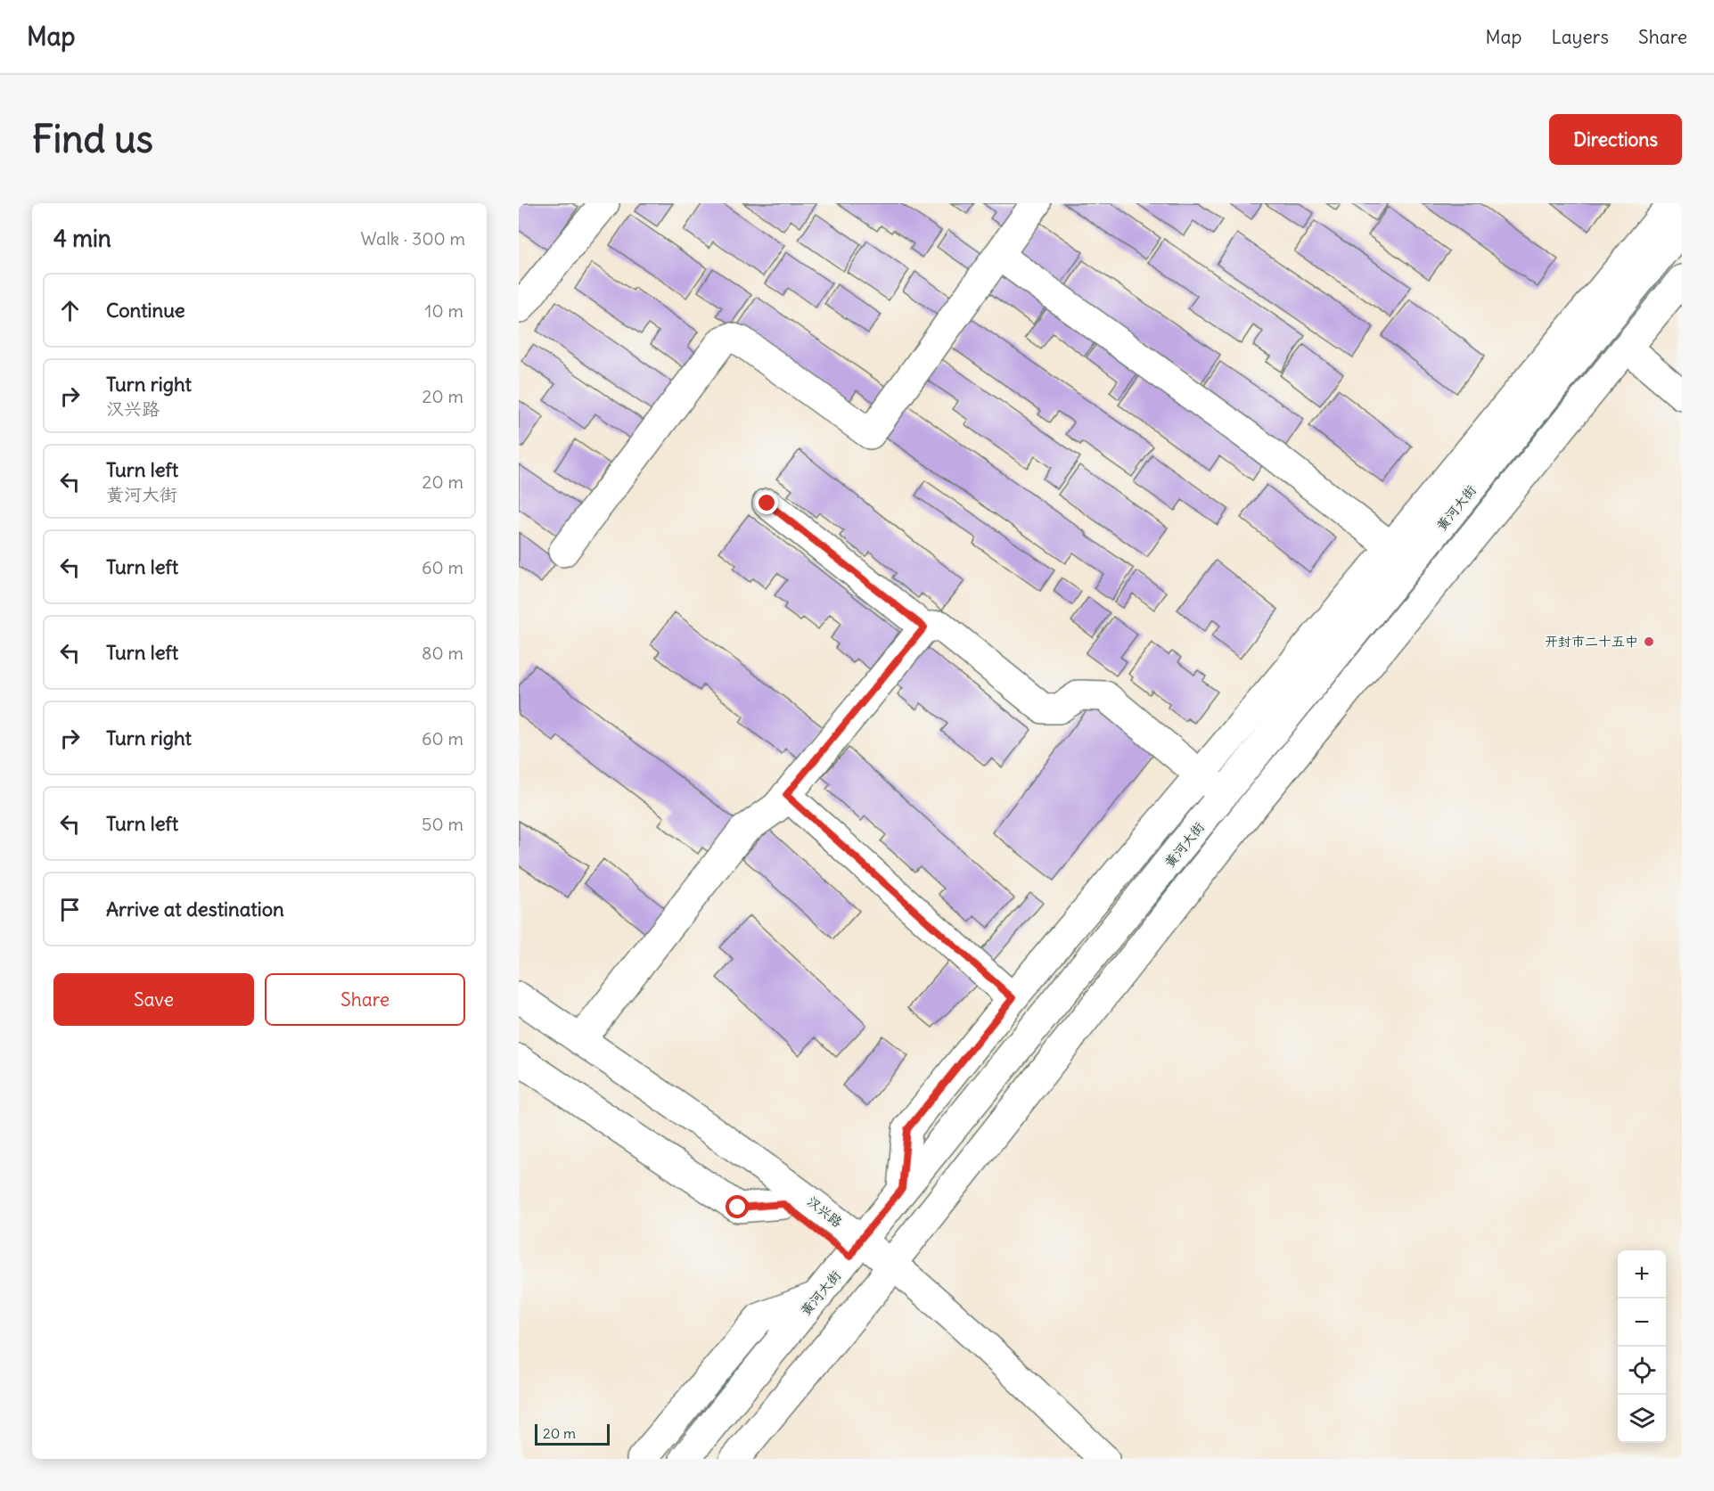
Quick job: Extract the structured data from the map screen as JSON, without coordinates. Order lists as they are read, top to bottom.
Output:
{
  "streets": {
    "street": ["黄河大街", "汉兴路"]
  },
  "crossings": [
    ["黄河大街", "汉兴路"]
  ],
  "places": ["开封市二十五中"],
  "scale_bar": "20 m",
  "page": {
    "header": "Map",
    "nav": ["Map", "Layers", "Share"],
    "buttons": [
      "Directions",
      ["Save", "Share"]
    ],
    "title": "Find us",
    "heading": ["4 min", "Walk · 300 m"],
    "list": [
      ["Continue", "10 m"],
      ["Turn right", "汉兴路", "20 m"],
      ["Turn left", "黄河大街", "20 m"],
      ["Turn left", "60 m"],
      ["Turn left", "80 m"],
      ["Turn right", "60 m"],
      ["Turn left", "50 m"],
      "Arrive at destination"
    ],
    "map_buttons": ["+", "−"],
    "scale": "20 m"
  }
}
